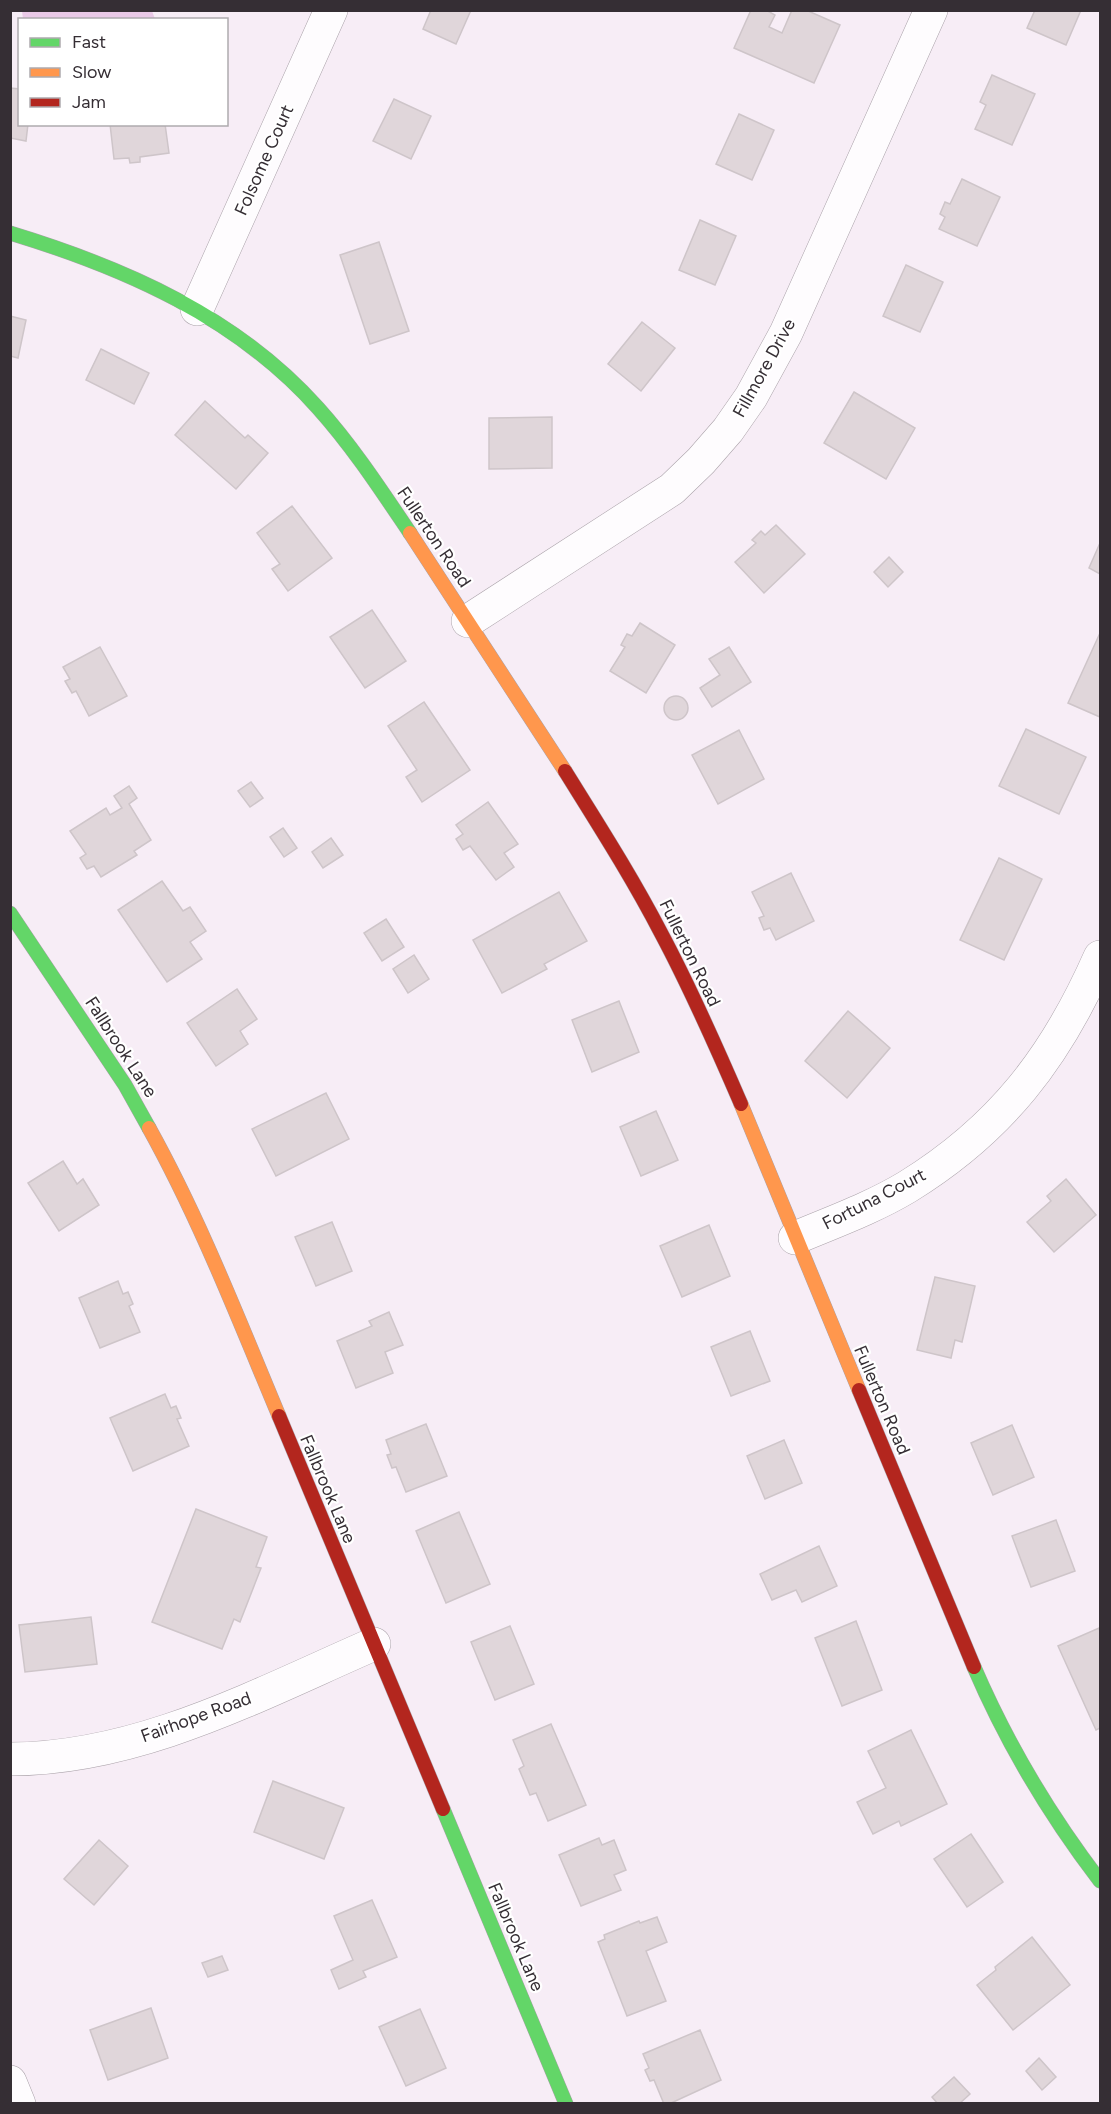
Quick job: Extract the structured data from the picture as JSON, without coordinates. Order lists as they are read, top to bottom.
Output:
{
  "streets": {
    "street": [
      "Folsome Court",
      "Fillmore Drive",
      "Fullerton Road",
      "Fallbrook Lane",
      "Fortuna Court",
      "Fairhope Road"
    ]
  },
  "crossings": [
    ["Folsome Court", "Fullerton Road"],
    ["Fillmore Drive", "Fullerton Road"],
    ["Fullerton Road", "Fortuna Court"],
    ["Fallbrook Lane", "Fairhope Road"]
  ],
  "legend": ["Fast", "Slow", "Jam"]
}
